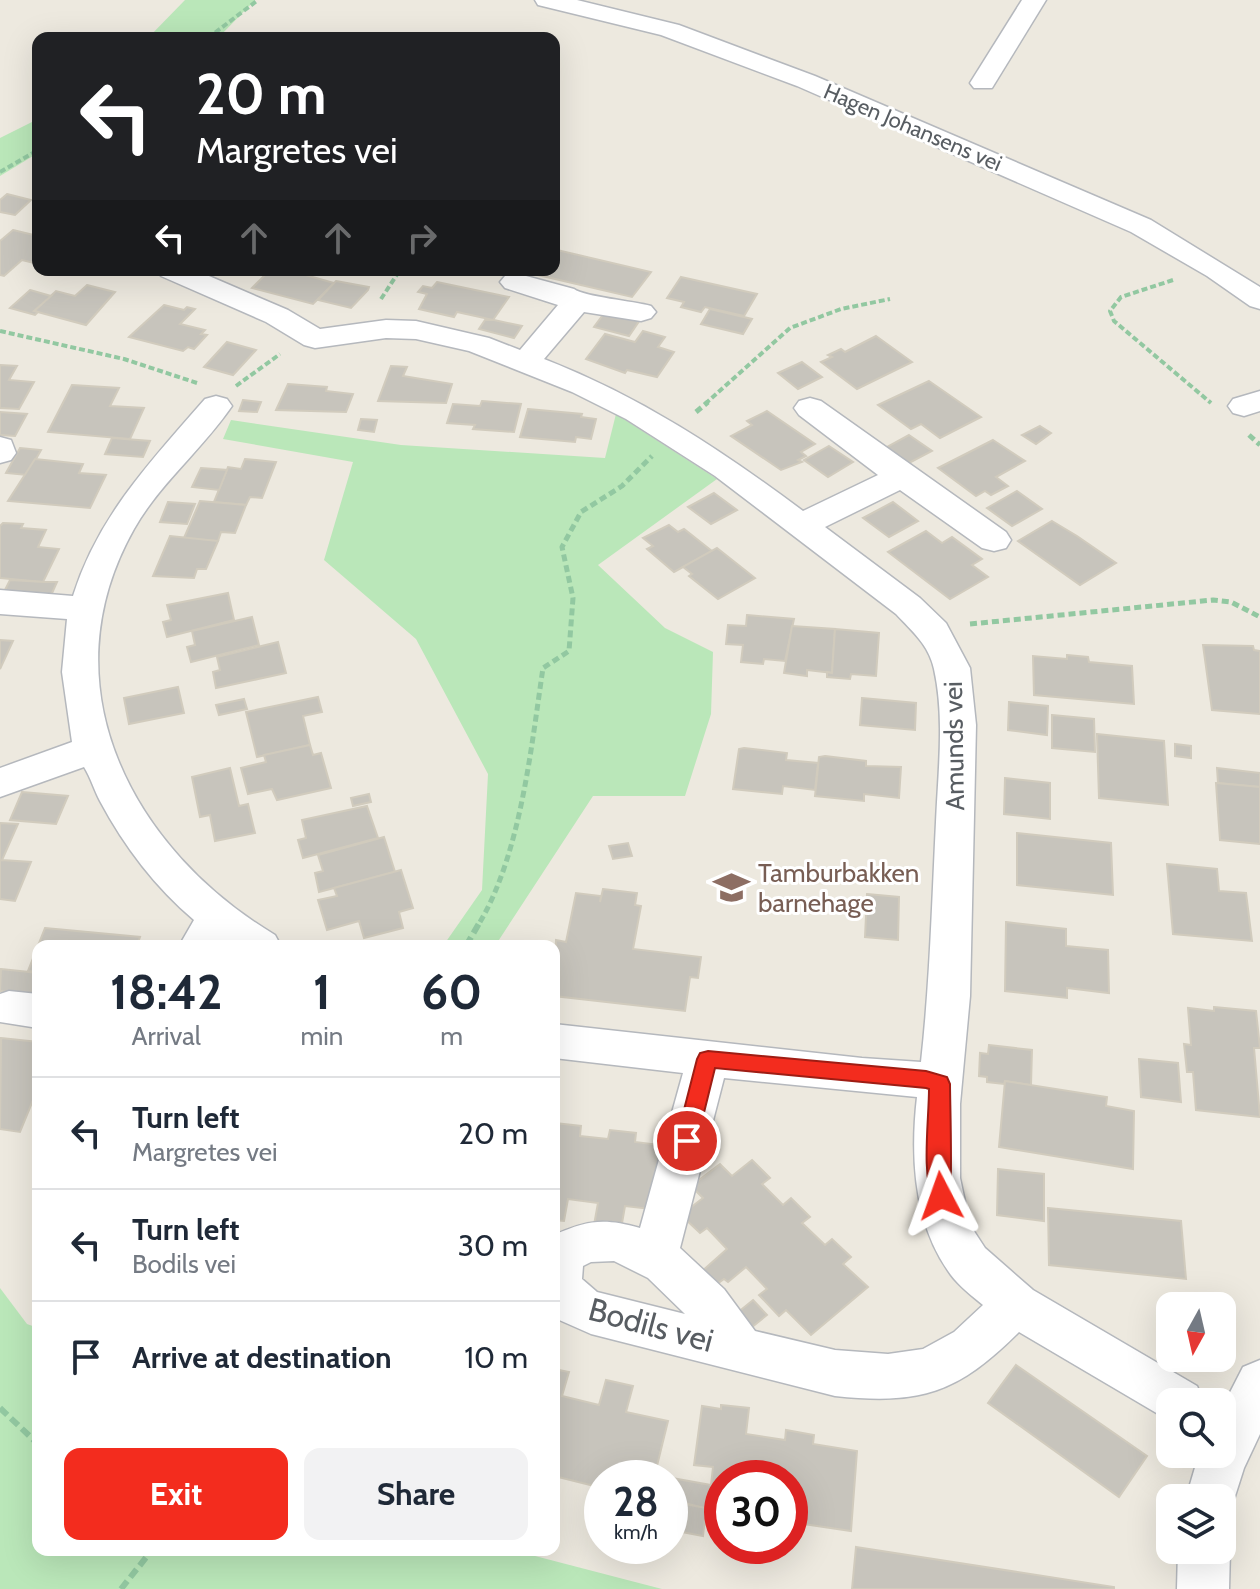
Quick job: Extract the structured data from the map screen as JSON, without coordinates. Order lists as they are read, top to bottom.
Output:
{
  "streets": {
    "street": ["Hagen Johansens vei", "Amunds vei", "Bodils vei"]
  },
  "crossings": [
    ["Amunds vei", "Bodils vei"]
  ],
  "places": {
    "school or university": ["Tamburbakken barnehage"]
  },
  "north": "bottom",
  "page": {
    "turn": ["20 m", "Margretes vei"],
    "eta": [
      "18:42",
      "Arrival",
      "1",
      "min",
      "60",
      "m"
    ],
    "list": [
      {
        "name": "Turn left",
        "note": "Margretes vei",
        "value": "20 m"
      },
      {
        "name": "Turn left",
        "note": "Bodils vei",
        "value": "30 m"
      },
      {
        "name": "Arrive at destination",
        "value": "10 m"
      }
    ],
    "buttons": ["Exit", "Share"],
    "speed": "28 km/h",
    "limit": "30"
  }
}
